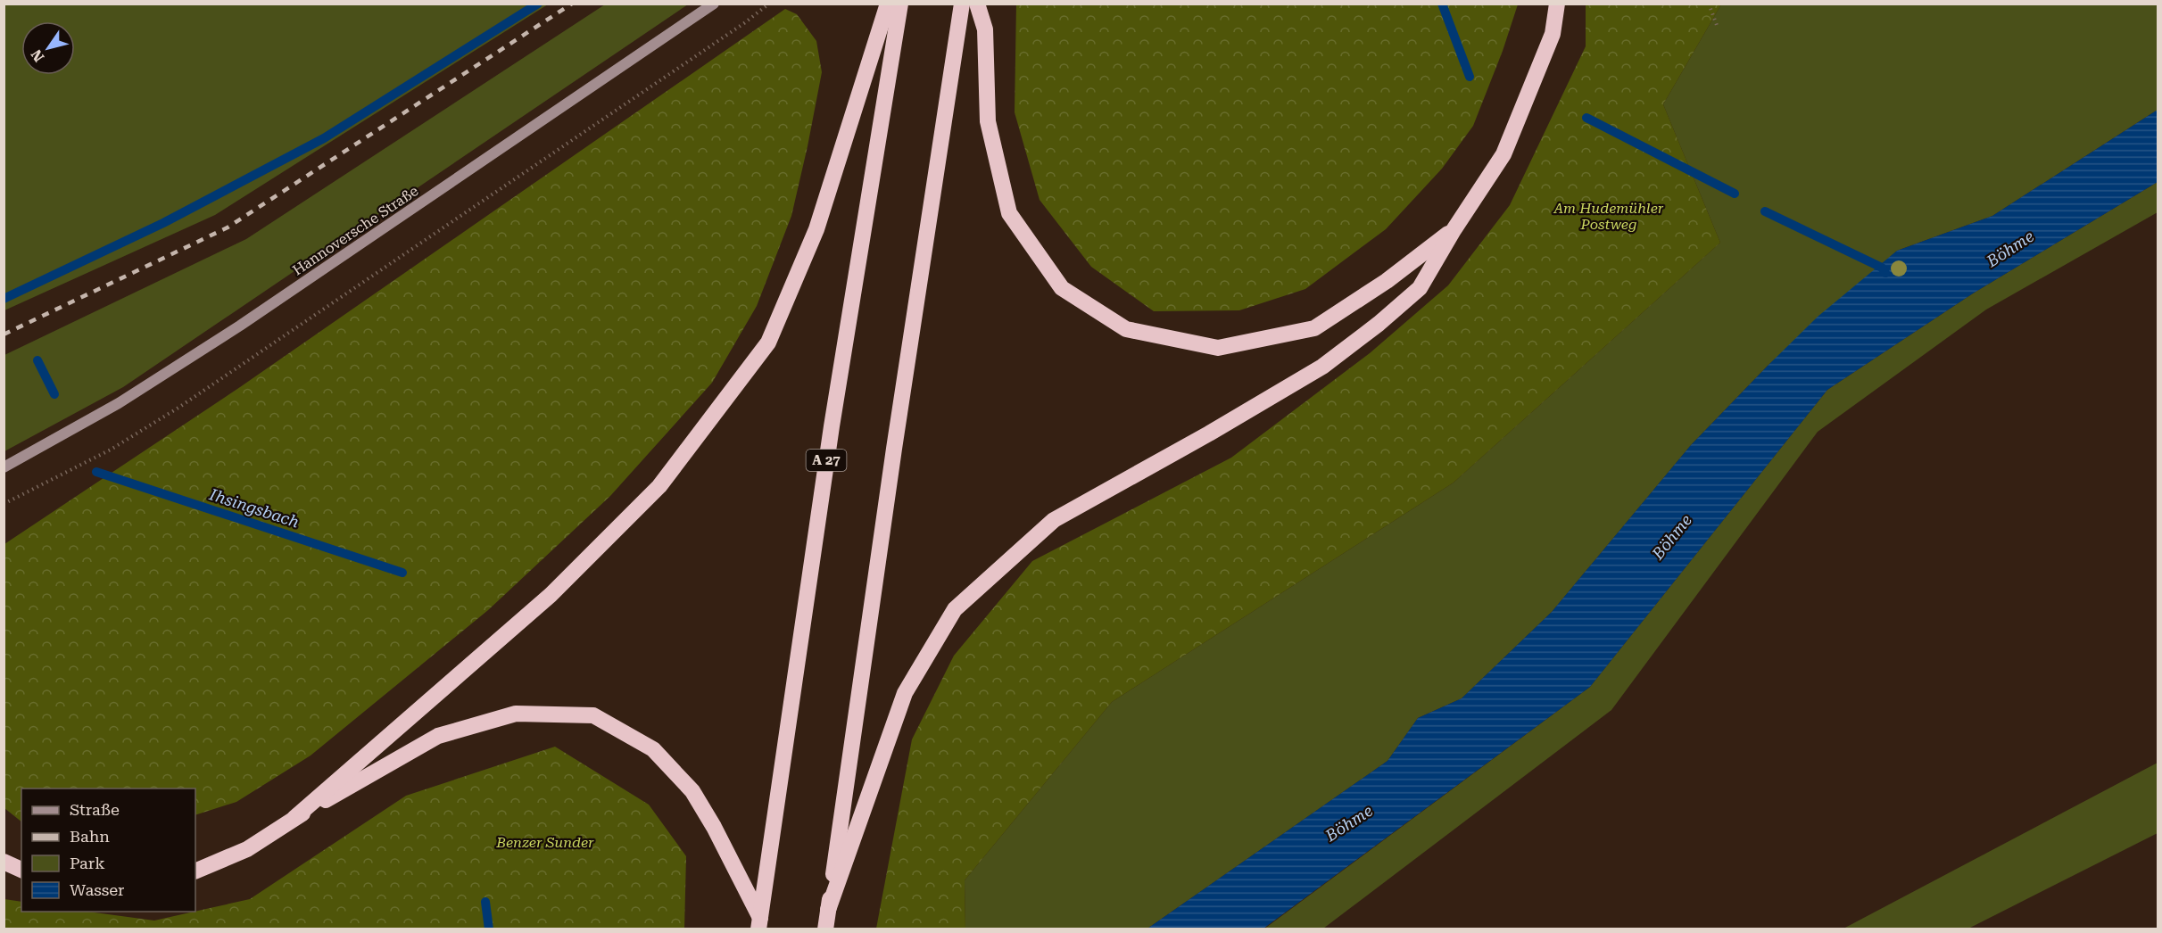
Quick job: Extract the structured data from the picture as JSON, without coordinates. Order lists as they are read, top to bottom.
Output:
{
  "streets": {
    "highway": ["A 27"],
    "main road": ["Hannoversche Straße"]
  },
  "water": ["Böhme", "Ihsingsbach"],
  "parks": ["Am Hudemühler Postweg", "Benzer Sunder"],
  "legend": [
    "Straße",
    "Bahn",
    "Park",
    "Wasser"
  ],
  "north": "bottom left"
}
